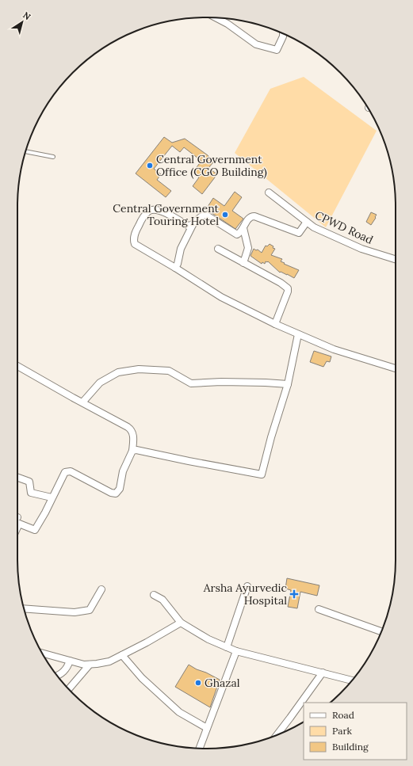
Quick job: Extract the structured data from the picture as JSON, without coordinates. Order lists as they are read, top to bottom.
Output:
{
  "streets": {
    "street": ["CPWD Road"]
  },
  "places": {
    "other": ["Central Government Office (CGO Building)", "Central Government Touring Hotel", "Ghazal"],
    "health": ["Arsha Ayurvedic Hospital"]
  },
  "legend": ["Road", "Park", "Building"],
  "north": "top right"
}
